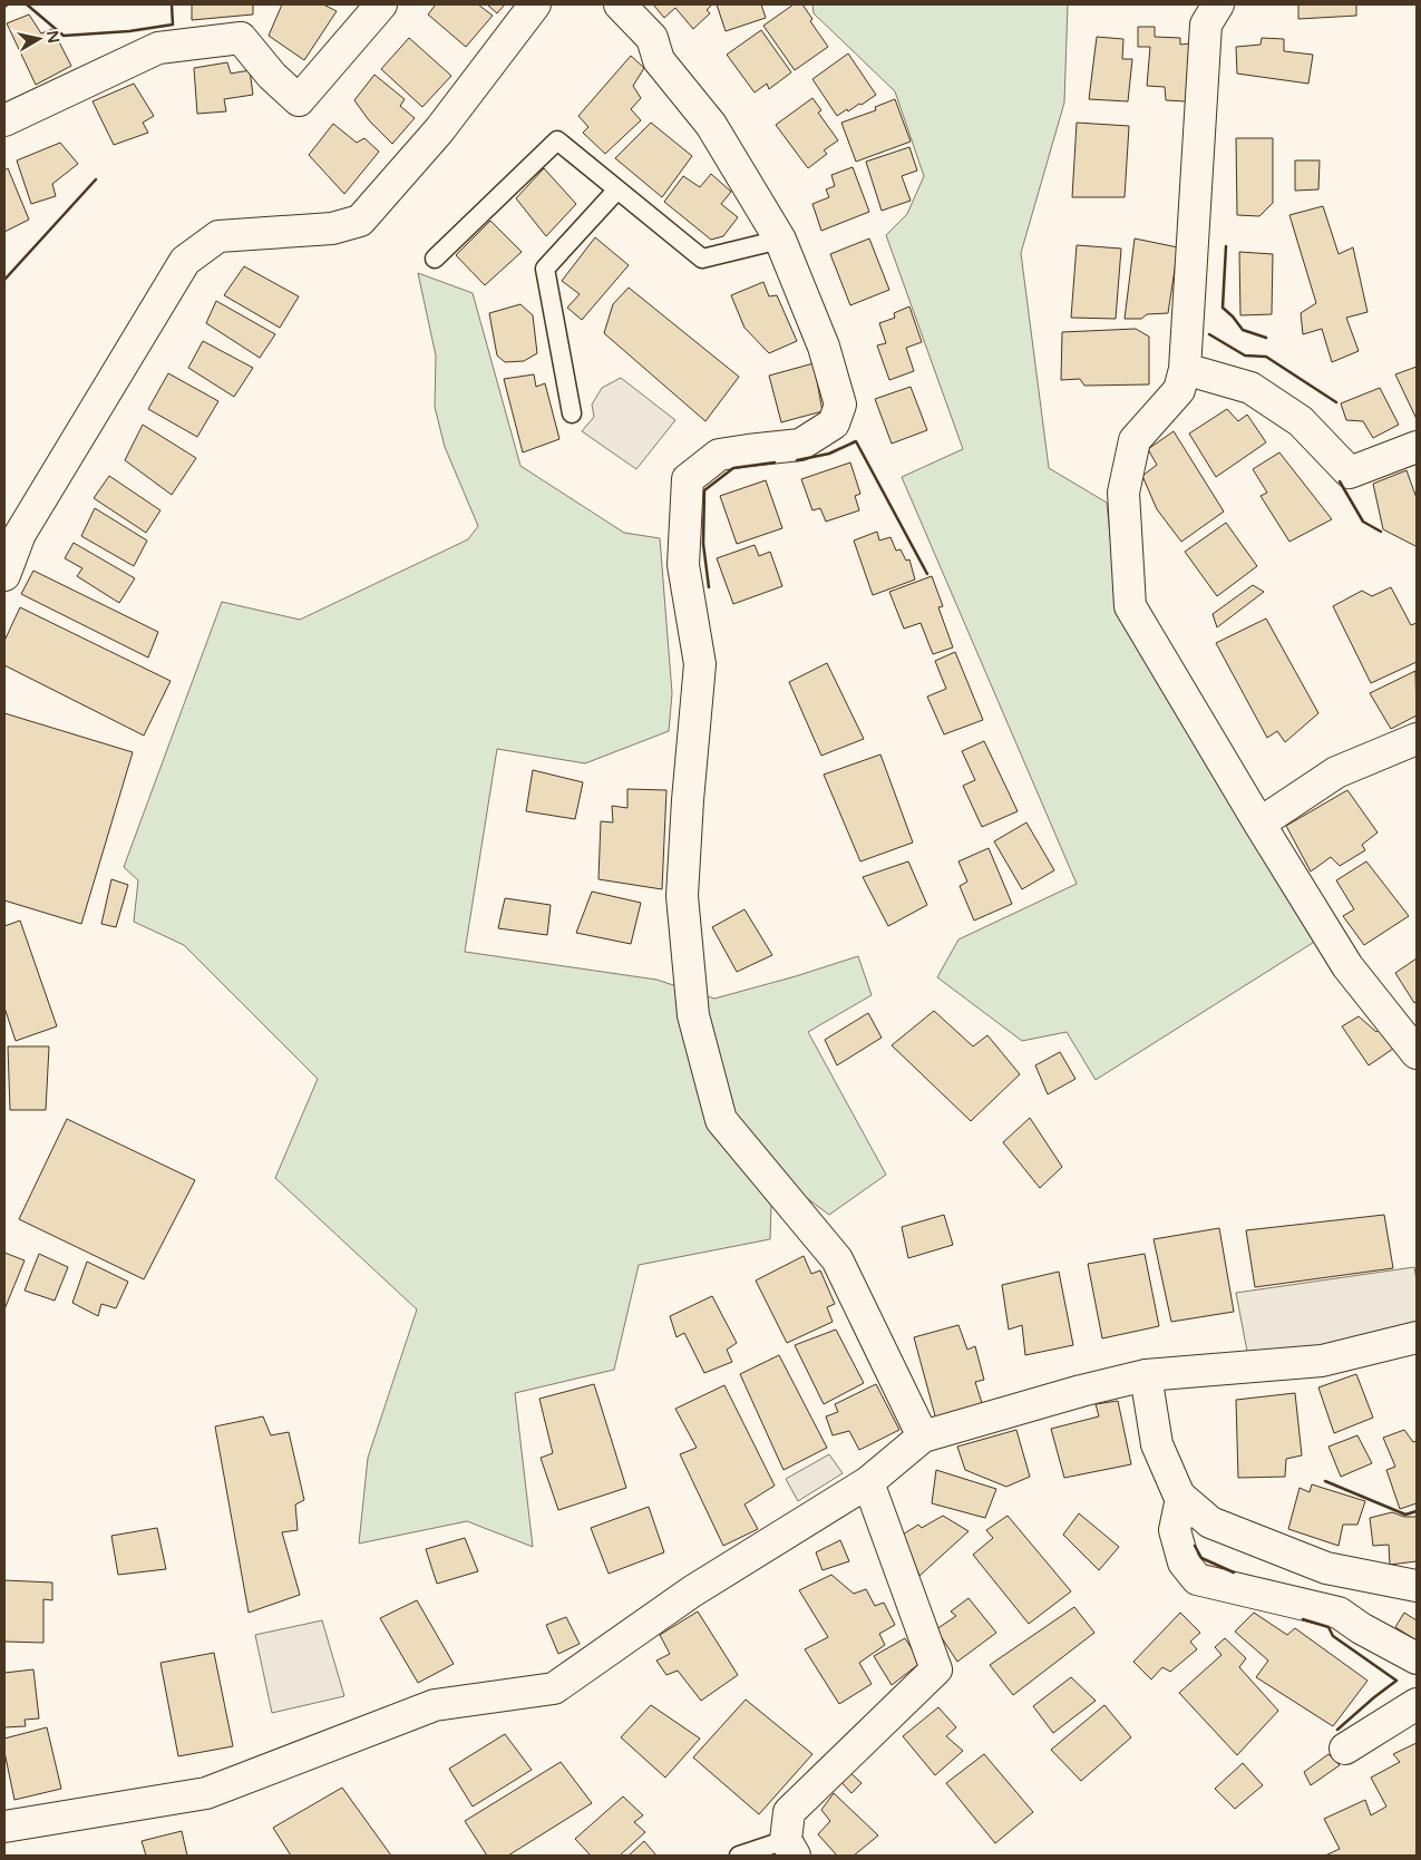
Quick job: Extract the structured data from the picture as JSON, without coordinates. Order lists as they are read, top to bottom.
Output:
{
  "north": "right"
}
